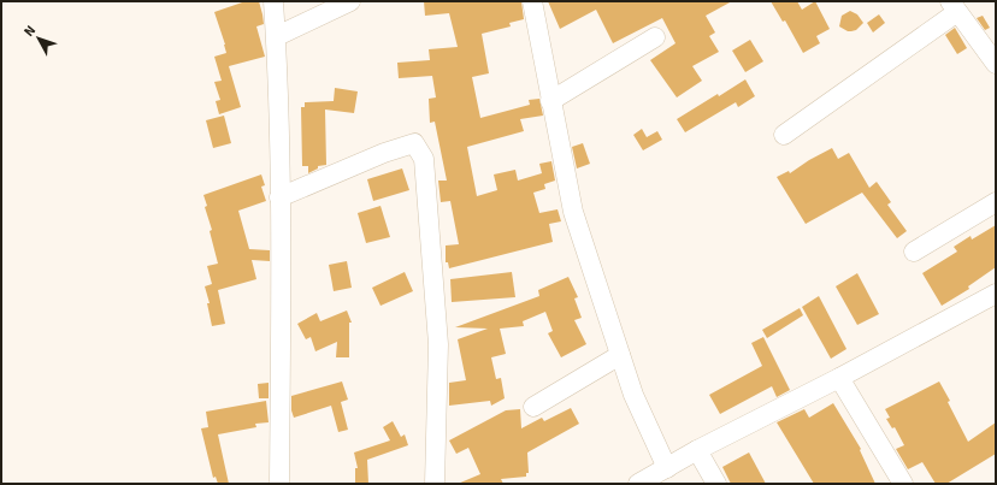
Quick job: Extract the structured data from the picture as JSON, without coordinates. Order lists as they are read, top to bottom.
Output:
{
  "north": "top left"
}
